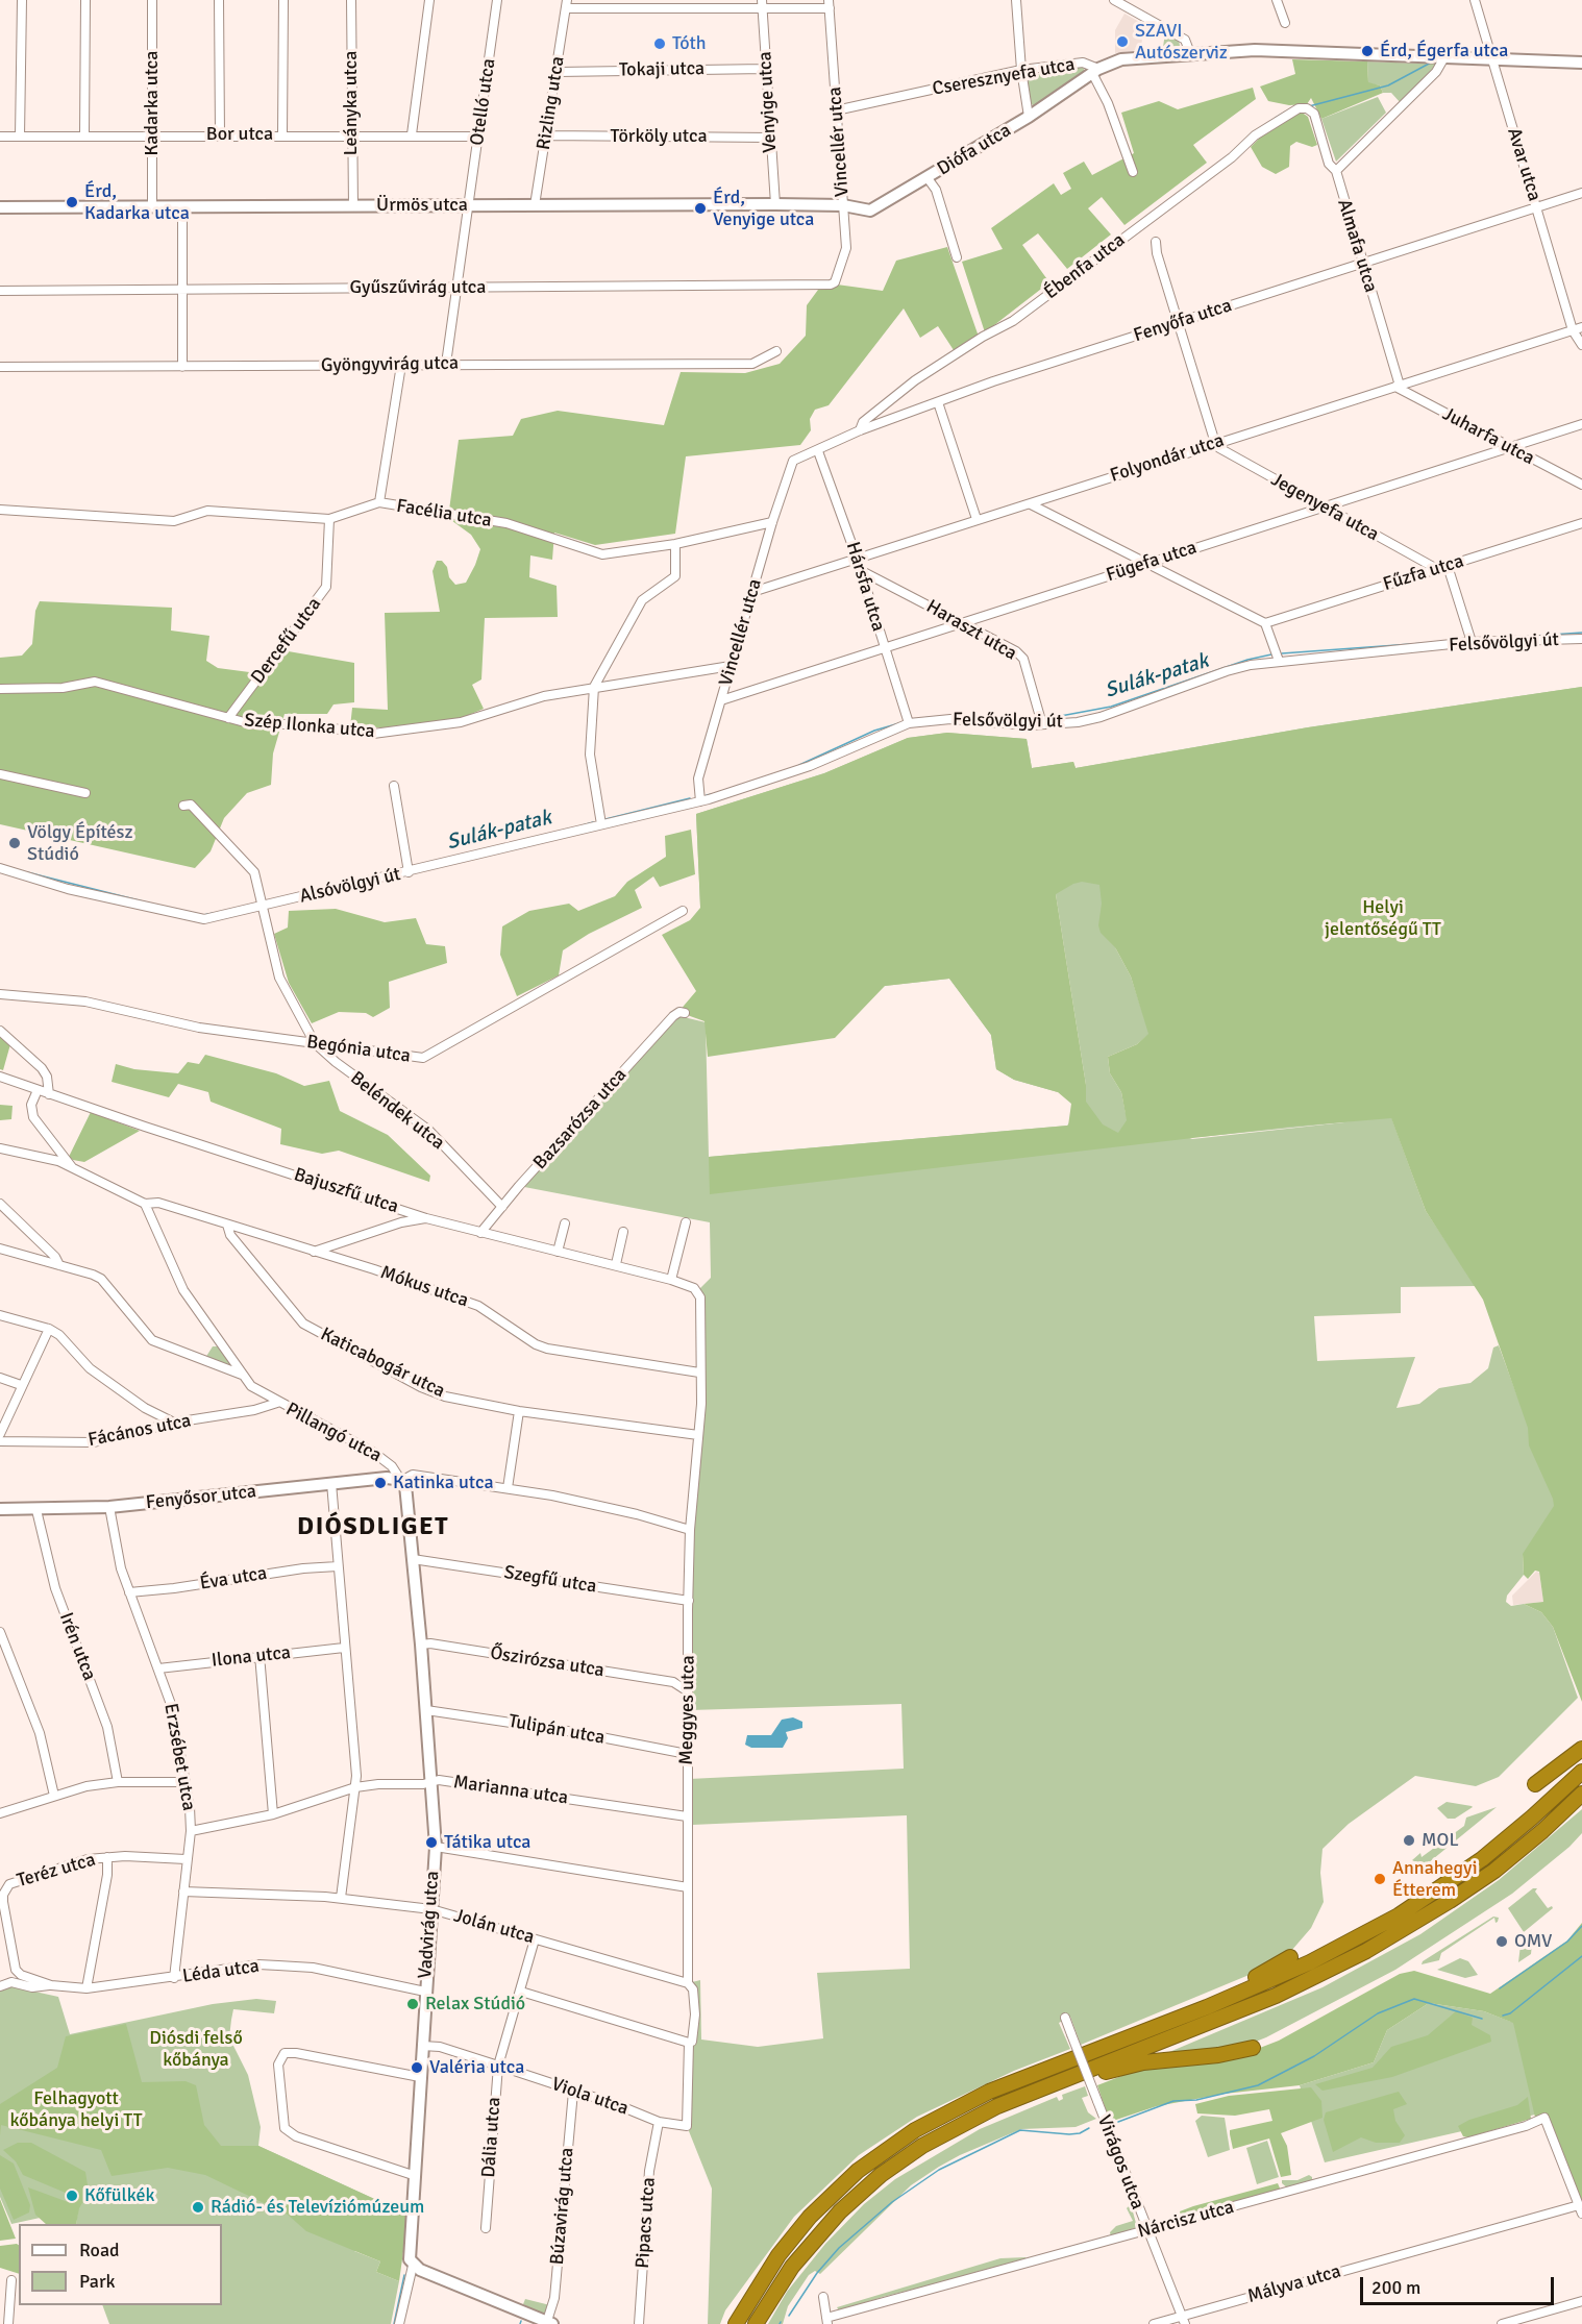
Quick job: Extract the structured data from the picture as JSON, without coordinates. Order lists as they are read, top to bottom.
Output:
{
  "streets": {
    "street": [
      "Tokaji utca",
      "Cseresznyefa utca",
      "Otelló utca",
      "Venyige utca",
      "Kadarka utca",
      "Leányka utca",
      "Rizling utca",
      "Bor utca",
      "Törköly utca",
      "Vincellér utca",
      "Diófa utca",
      "Avar utca",
      "Ürmös utca",
      "Almafa utca",
      "Ébenfa utca",
      "Gyűszűvirág utca",
      "Fenyőfa utca",
      "Gyöngyvirág utca",
      "Juharfa utca",
      "Folyondár utca",
      "Jegenyefa utca",
      "Facélia utca",
      "Fügefa utca",
      "Fűzfa utca",
      "Hársfa utca",
      "Haraszt utca",
      "Dercefű utca",
      "Felsővölgyi út",
      "Szép Ilonka utca",
      "Alsóvölgyi út",
      "Begónia utca",
      "Beléndek utca",
      "Bazsarózsa utca",
      "Bajuszfű utca",
      "Mókus utca",
      "Katicabogár utca",
      "Fácános utca",
      "Pillangó utca",
      "Fenyősor utca",
      "Éva utca",
      "Szegfű utca",
      "Irén utca",
      "Ilona utca",
      "Őszirózsa utca",
      "Meggyes utca",
      "Tulipán utca",
      "Erzsébet utca",
      "Marianna utca",
      "Teréz utca",
      "Vadvirág utca",
      "Jolán utca",
      "Léda utca",
      "Viola utca",
      "Dália utca",
      "Virágos utca",
      "Búzavirág utca",
      "Nárcisz utca",
      "Pipacs utca",
      "Mályva utca"
    ]
  },
  "crossings": [
    ["Tokaji utca", "Venyige utca"],
    ["Tokaji utca", "Rizling utca"],
    ["Cseresznyefa utca", "Vincellér utca"],
    ["Cseresznyefa utca", "Diófa utca"],
    ["Cseresznyefa utca", "Avar utca"],
    ["Otelló utca", "Bor utca"],
    ["Otelló utca", "Ürmös utca"],
    ["Otelló utca", "Gyűszűvirág utca"],
    ["Otelló utca", "Gyöngyvirág utca"],
    ["Venyige utca", "Törköly utca"],
    ["Venyige utca", "Ürmös utca"],
    ["Kadarka utca", "Bor utca"],
    ["Kadarka utca", "Ürmös utca"],
    ["Leányka utca", "Bor utca"],
    ["Leányka utca", "Ürmös utca"],
    ["Rizling utca", "Törköly utca"],
    ["Rizling utca", "Ürmös utca"],
    ["Vincellér utca", "Diófa utca"],
    ["Vincellér utca", "Ürmös utca"],
    ["Vincellér utca", "Gyűszűvirág utca"],
    ["Vincellér utca", "Fenyőfa utca"],
    ["Vincellér utca", "Folyondár utca"],
    ["Vincellér utca", "Facélia utca"],
    ["Vincellér utca", "Fügefa utca"],
    ["Vincellér utca", "Felsővölgyi út"],
    ["Vincellér utca", "Szép Ilonka utca"],
    ["Vincellér utca", "Alsóvölgyi út"],
    ["Diófa utca", "Ürmös utca"],
    ["Avar utca", "Fenyőfa utca"],
    ["Avar utca", "Folyondár utca"],
    ["Almafa utca", "Ébenfa utca"],
    ["Almafa utca", "Fenyőfa utca"],
    ["Almafa utca", "Juharfa utca"],
    ["Almafa utca", "Folyondár utca"],
    ["Ébenfa utca", "Fenyőfa utca"],
    ["Fenyőfa utca", "Hársfa utca"],
    ["Juharfa utca", "Folyondár utca"],
    ["Juharfa utca", "Fügefa utca"],
    ["Folyondár utca", "Jegenyefa utca"],
    ["Folyondár utca", "Hársfa utca"],
    ["Jegenyefa utca", "Fügefa utca"],
    ["Jegenyefa utca", "Fűzfa utca"],
    ["Facélia utca", "Dercefű utca"],
    ["Fügefa utca", "Hársfa utca"],
    ["Fügefa utca", "Haraszt utca"],
    ["Hársfa utca", "Haraszt utca"],
    ["Hársfa utca", "Felsővölgyi út"],
    ["Haraszt utca", "Felsővölgyi út"],
    ["Dercefű utca", "Szép Ilonka utca"],
    ["Felsővölgyi út", "Alsóvölgyi út"],
    ["Alsóvölgyi út", "Beléndek utca"],
    ["Begónia utca", "Beléndek utca"],
    ["Beléndek utca", "Bazsarózsa utca"],
    ["Bazsarózsa utca", "Bajuszfű utca"],
    ["Bajuszfű utca", "Meggyes utca"],
    ["Mókus utca", "Katicabogár utca"],
    ["Mókus utca", "Pillangó utca"],
    ["Mókus utca", "Meggyes utca"],
    ["Katicabogár utca", "Meggyes utca"],
    ["Fácános utca", "Pillangó utca"],
    ["Pillangó utca", "Fenyősor utca"],
    ["Pillangó utca", "Vadvirág utca"],
    ["Fenyősor utca", "Irén utca"],
    ["Fenyősor utca", "Erzsébet utca"],
    ["Fenyősor utca", "Vadvirág utca"],
    ["Éva utca", "Erzsébet utca"],
    ["Szegfű utca", "Meggyes utca"],
    ["Szegfű utca", "Vadvirág utca"],
    ["Ilona utca", "Erzsébet utca"],
    ["Őszirózsa utca", "Meggyes utca"],
    ["Őszirózsa utca", "Vadvirág utca"],
    ["Meggyes utca", "Tulipán utca"],
    ["Meggyes utca", "Marianna utca"],
    ["Meggyes utca", "Jolán utca"],
    ["Meggyes utca", "Viola utca"],
    ["Tulipán utca", "Vadvirág utca"],
    ["Erzsébet utca", "Marianna utca"],
    ["Erzsébet utca", "Teréz utca"],
    ["Erzsébet utca", "Jolán utca"],
    ["Erzsébet utca", "Léda utca"],
    ["Marianna utca", "Vadvirág utca"],
    ["Teréz utca", "Léda utca"],
    ["Vadvirág utca", "Jolán utca"],
    ["Vadvirág utca", "Léda utca"],
    ["Vadvirág utca", "Viola utca"],
    ["Jolán utca", "Dália utca"],
    ["Viola utca", "Dália utca"],
    ["Viola utca", "Búzavirág utca"],
    ["Viola utca", "Pipacs utca"],
    ["Virágos utca", "Nárcisz utca"],
    ["Virágos utca", "Mályva utca"],
    ["Nárcisz utca", "Mályva utca"]
  ],
  "districts": ["DIÓSDLIGET"],
  "water": ["Sulák-patak"],
  "parks": ["Helyi jelentőségű TT", "Diósdi felső kőbánya", "Felhagyott kőbánya helyi TT"],
  "places": [
    "SZAVI Autószerviz",
    "Tóth",
    "Érd, Égerfa utca",
    "Érd, Kadarka utca",
    "Érd, Venyige utca",
    "Völgy Építész Stúdió",
    "Katinka utca",
    "MOL",
    "Tátika utca",
    "Annahegyi Étterem",
    "OMV",
    "Relax Stúdió",
    "Valéria utca",
    "Kőfülkék",
    "Rádió- és Televíziómúzeum"
  ],
  "legend": ["Road", "Park"],
  "scale_bar": "200 m"
}
